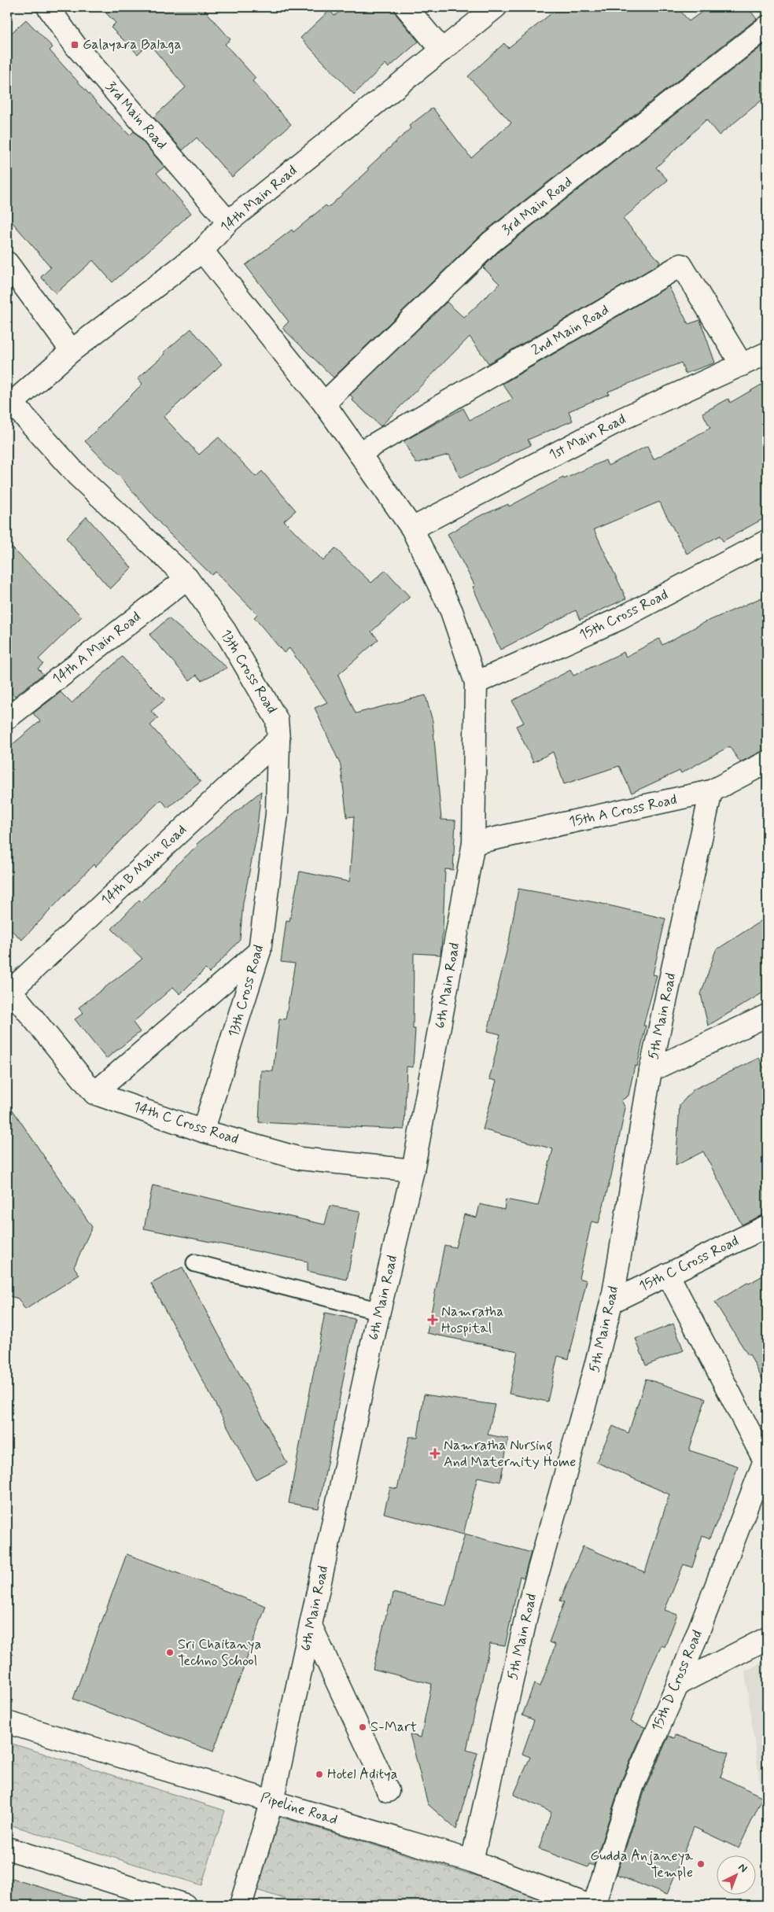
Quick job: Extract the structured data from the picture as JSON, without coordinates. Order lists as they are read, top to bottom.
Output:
{
  "streets": {
    "street": [
      "3rd Main Road",
      "14th Main Road",
      "2nd Main Road",
      "1st Main Road",
      "15th Cross Road",
      "14th A Main Road",
      "13th Cross Road",
      "15th A Cross Road",
      "14th B Main Road",
      "6th Main Road",
      "5th Main Road",
      "14th C Cross Road",
      "15th C Cross Road",
      "15th D Cross Road",
      "Pipeline Road"
    ]
  },
  "crossings": [
    ["3rd Main Road", "14th Main Road"],
    ["14th Main Road", "13th Cross Road"],
    ["2nd Main Road", "1st Main Road"],
    ["15th Cross Road", "6th Main Road"],
    ["14th A Main Road", "13th Cross Road"],
    ["13th Cross Road", "14th B Main Road"],
    ["13th Cross Road", "14th C Cross Road"],
    ["15th A Cross Road", "6th Main Road"],
    ["15th A Cross Road", "5th Main Road"],
    ["6th Main Road", "14th C Cross Road"],
    ["6th Main Road", "Pipeline Road"],
    ["5th Main Road", "15th C Cross Road"],
    ["5th Main Road", "Pipeline Road"]
  ],
  "places": {
    "transit": ["Galayara Balaga"],
    "health": ["Namratha Hospital", "Namratha Nursing And Maternity Home"],
    "other": [
      "Sri Chaitanya Techno School",
      "S-Mart",
      "Hotel Aditya",
      "Gudda Anjaneya Temple"
    ]
  },
  "north": "top right"
}
